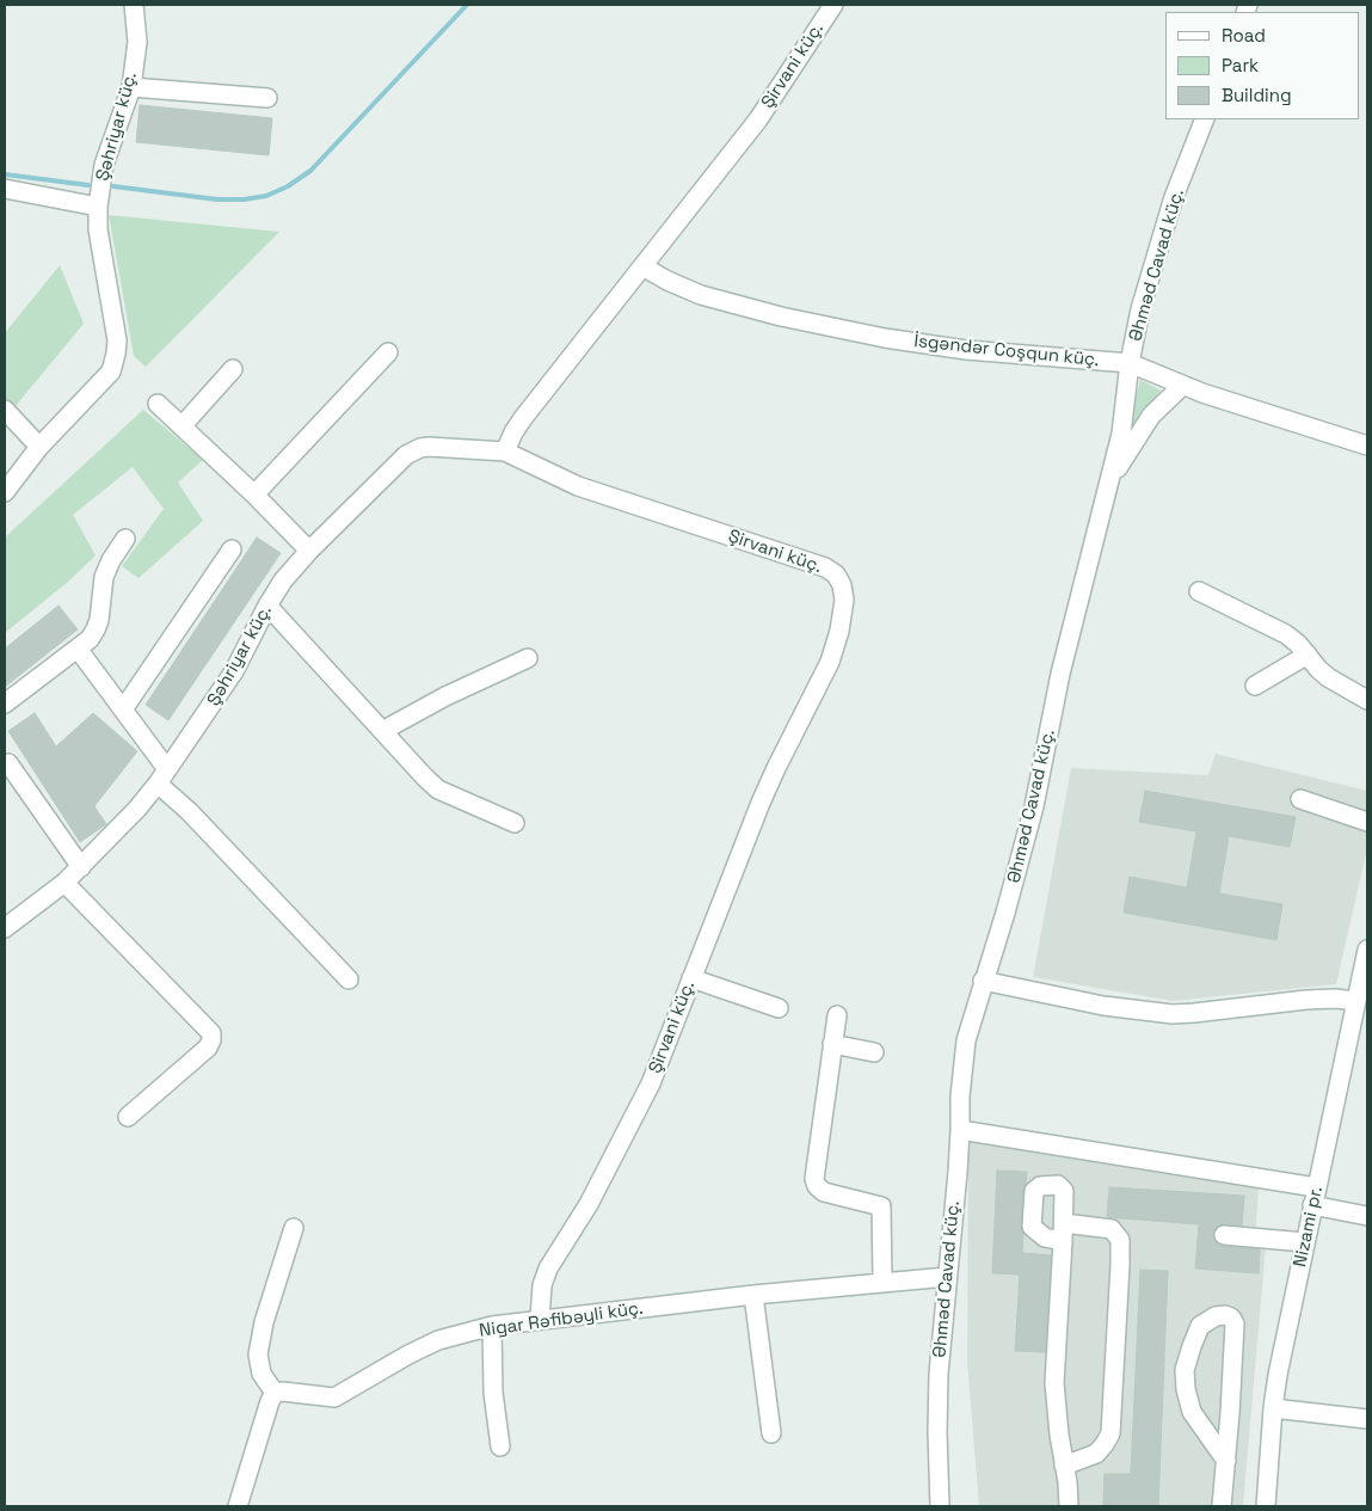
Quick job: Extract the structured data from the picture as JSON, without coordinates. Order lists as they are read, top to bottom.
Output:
{
  "streets": {
    "street": [
      "Şirvani küç.",
      "Şəhriyar küç.",
      "Əhməd Cavad küç.",
      "İsgəndər Coşqun küç.",
      "Nizami pr.",
      "Nigar Rəfibəyli küç."
    ]
  },
  "crossings": [
    ["Şirvani küç.", "Şəhriyar küç."],
    ["Şirvani küç.", "İsgəndər Coşqun küç."],
    ["Şirvani küç.", "Nigar Rəfibəyli küç."],
    ["Əhməd Cavad küç.", "İsgəndər Coşqun küç."],
    ["Əhməd Cavad küç.", "Nigar Rəfibəyli küç."]
  ],
  "legend": ["Road", "Park", "Building"]
}
